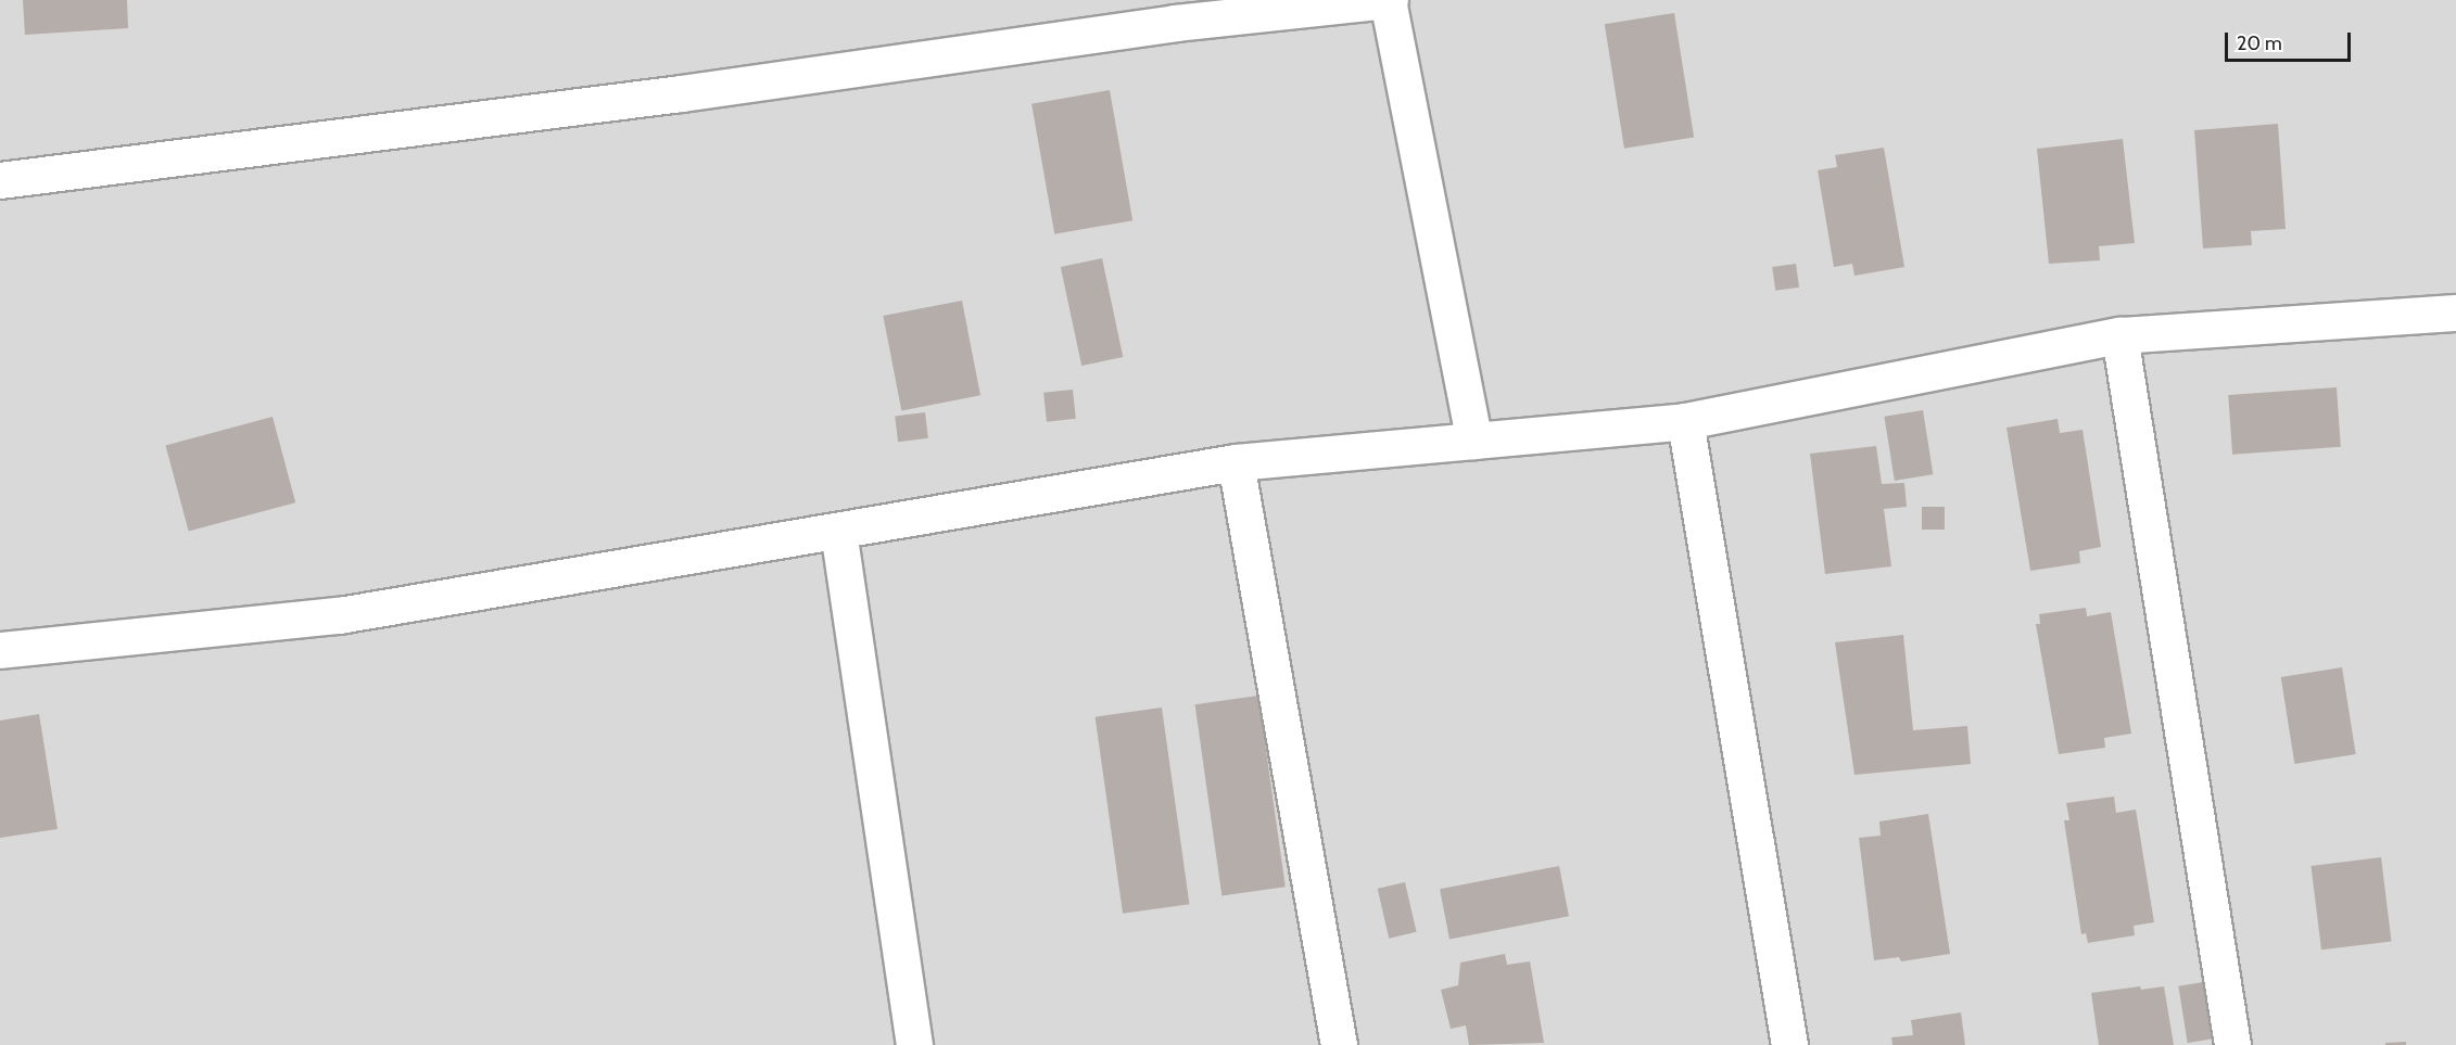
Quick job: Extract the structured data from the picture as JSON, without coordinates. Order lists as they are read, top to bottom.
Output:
{
  "scale_bar": "20 m"
}
